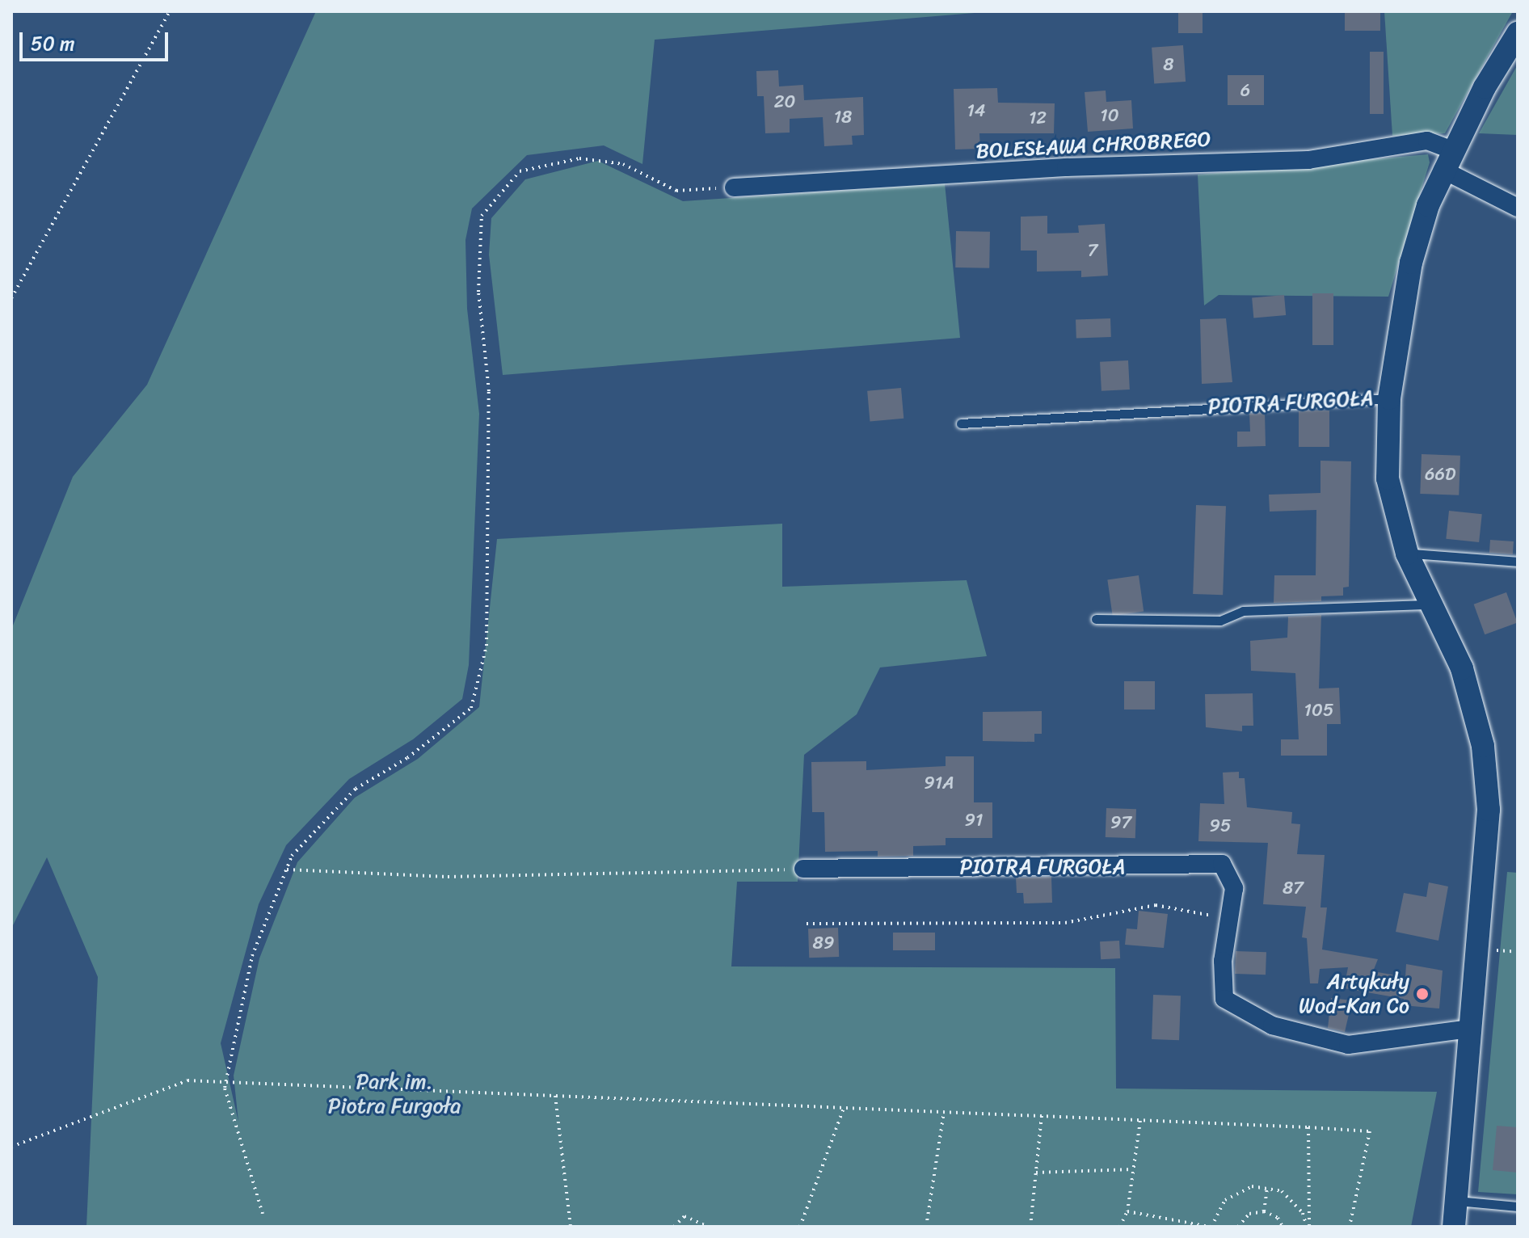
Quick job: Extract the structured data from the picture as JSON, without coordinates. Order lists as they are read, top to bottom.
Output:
{
  "streets": {
    "street": ["BOLESŁAWA CHROBREGO", "PIOTRA FURGOŁA"]
  },
  "crossings": [
    ["BOLESŁAWA CHROBREGO", "PIOTRA FURGOŁA"]
  ],
  "parks": ["Park im. Piotra Furgoła"],
  "places": ["Artykuły Wod-Kan Co"],
  "house_numbers": [
    "8",
    "6",
    "20",
    "14",
    "10",
    "18",
    "12",
    "7",
    "66D",
    "105",
    "91A",
    "91",
    "97",
    "95",
    "87",
    "89"
  ],
  "scale_bar": "50 m"
}
